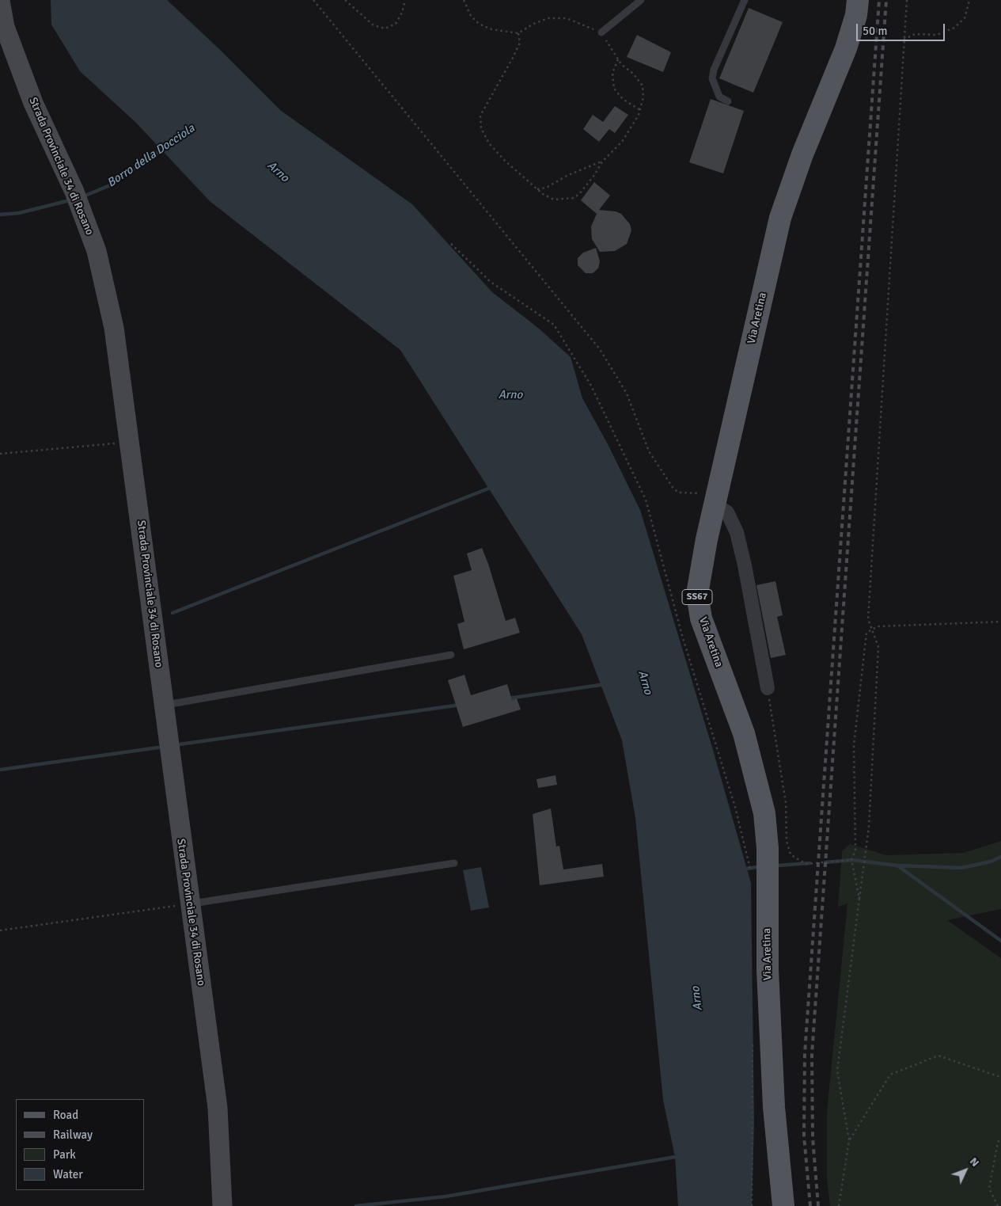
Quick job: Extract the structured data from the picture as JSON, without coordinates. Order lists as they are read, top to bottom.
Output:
{
  "streets": {
    "main road": ["Strada Provinciale 34 di Rosano", "Via Aretina", "SS67"]
  },
  "water": ["Borro della Docciola", "Arno"],
  "legend": [
    "Road",
    "Railway",
    "Park",
    "Water"
  ],
  "scale_bar": "50 m",
  "north": "top right"
}
